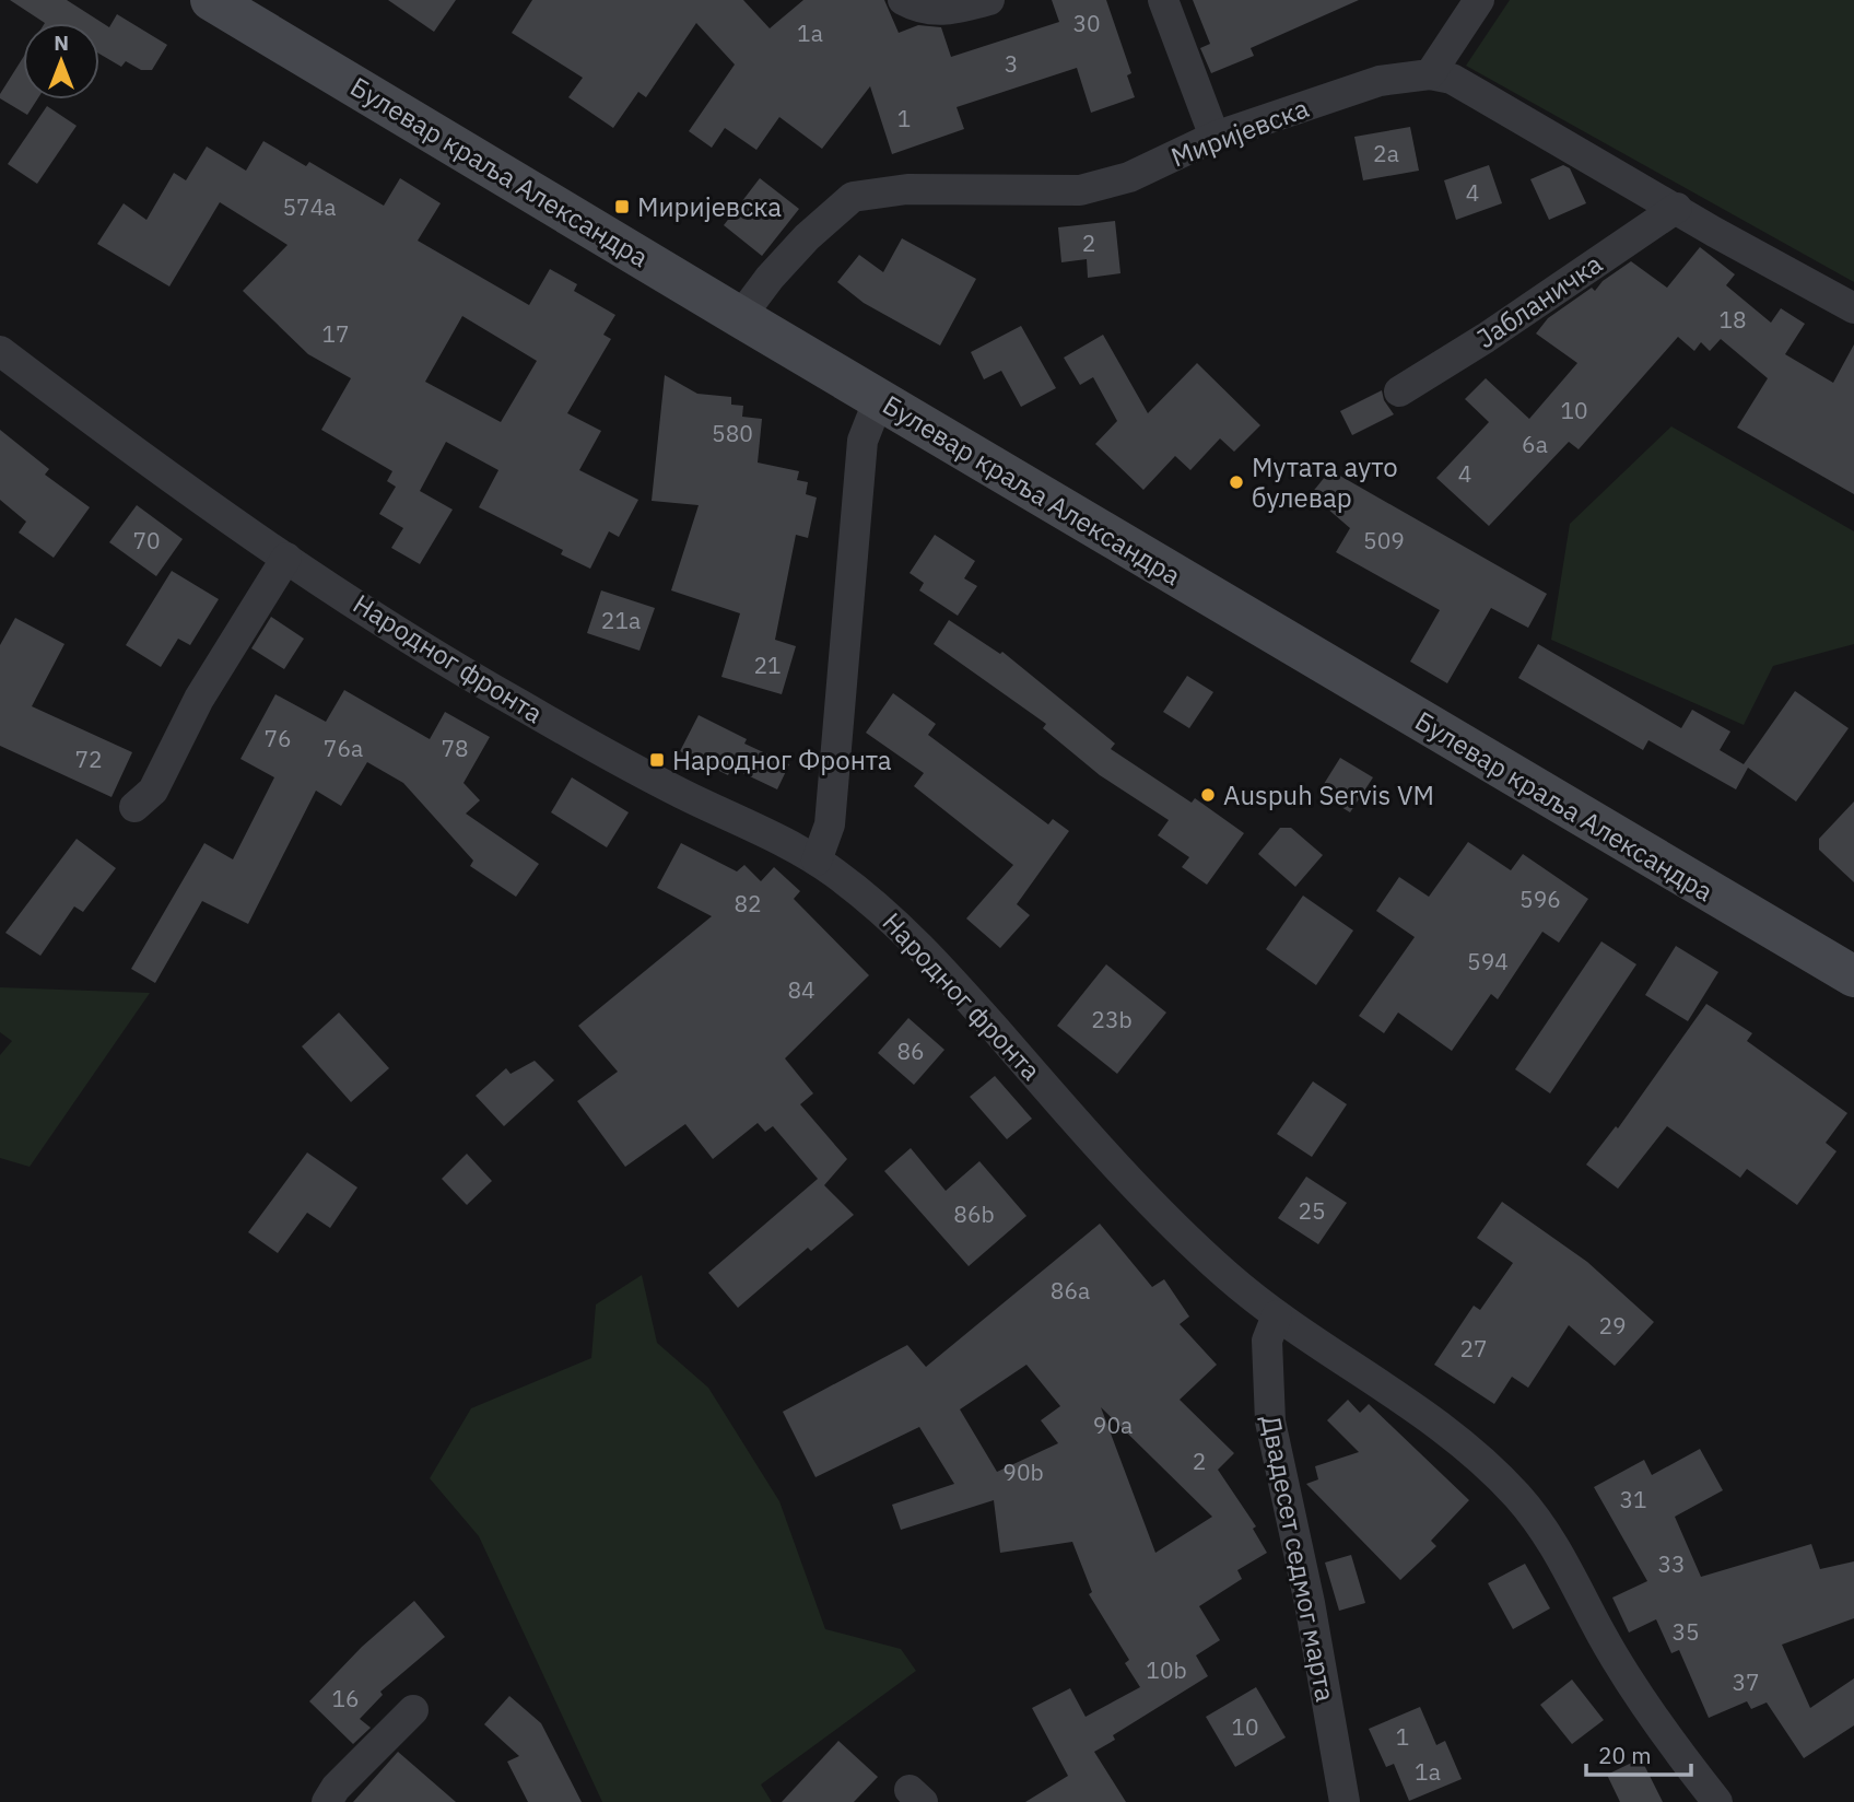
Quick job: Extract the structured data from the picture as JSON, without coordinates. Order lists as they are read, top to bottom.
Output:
{
  "streets": {
    "main road": ["Булевар краља Александра"],
    "street": [
      "Миријевска",
      "Јабланичка",
      "Народног фронта",
      "Двадесет седмог марта"
    ]
  },
  "crossings": [
    ["Миријевска", "Булевар краља Александра"],
    ["Народног фронта", "Двадесет седмог марта"]
  ],
  "places": {
    "transit": ["Миријевска", "Народног Фронта"],
    "other": ["Мутата ауто булевар", "Auspuh Servis VM"]
  },
  "house_numbers": [
    "30",
    "1a",
    "3",
    "1",
    "2a",
    "4",
    "574a",
    "2",
    "18",
    "17",
    "10",
    "580",
    "6a",
    "4",
    "70",
    "509",
    "21a",
    "21",
    "76",
    "76a",
    "78",
    "72",
    "596",
    "82",
    "594",
    "84",
    "23b",
    "86",
    "25",
    "86b",
    "86a",
    "29",
    "27",
    "90a",
    "2",
    "90b",
    "31",
    "33",
    "35",
    "10b",
    "37",
    "16",
    "10",
    "1",
    "1a"
  ],
  "scale_bar": "20 m",
  "north": "top"
}
